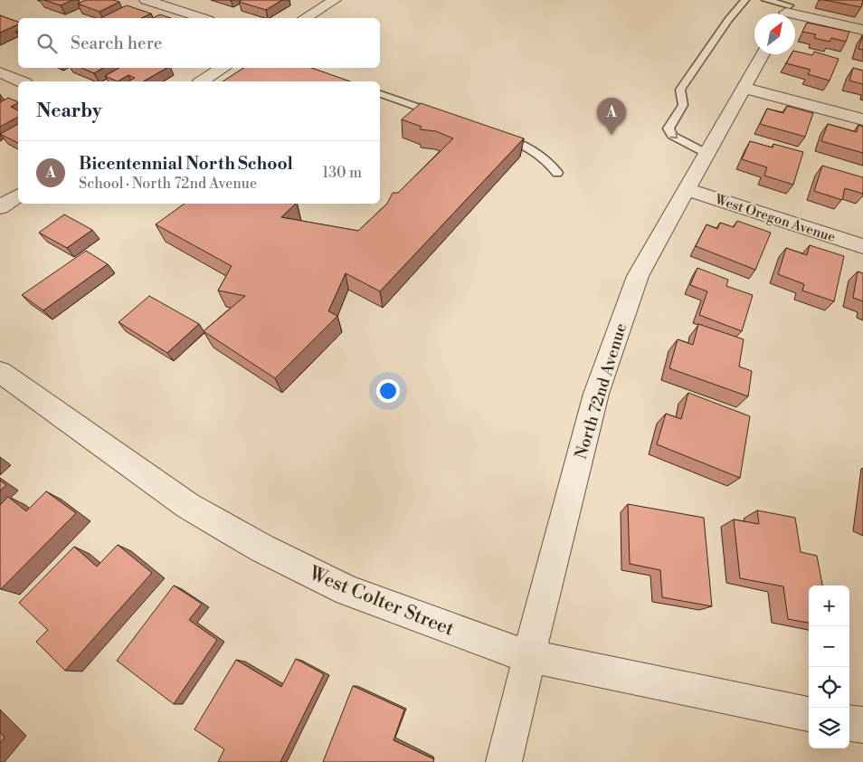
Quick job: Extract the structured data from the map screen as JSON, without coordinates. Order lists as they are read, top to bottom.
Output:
{
  "streets": {
    "street": ["West Oregon Avenue", "North 72nd Avenue", "West Colter Street"]
  },
  "crossings": [
    ["West Oregon Avenue", "North 72nd Avenue"],
    ["North 72nd Avenue", "West Colter Street"]
  ],
  "north": "top right",
  "page": {
    "search": "Search here",
    "heading": "Nearby",
    "pins": "A",
    "list": [
      {
        "mark": "A",
        "name": "Bicentennial North School",
        "note": "School · North 72nd Avenue",
        "value": "130 m"
      }
    ],
    "map_buttons": ["+", "−"]
  }
}
